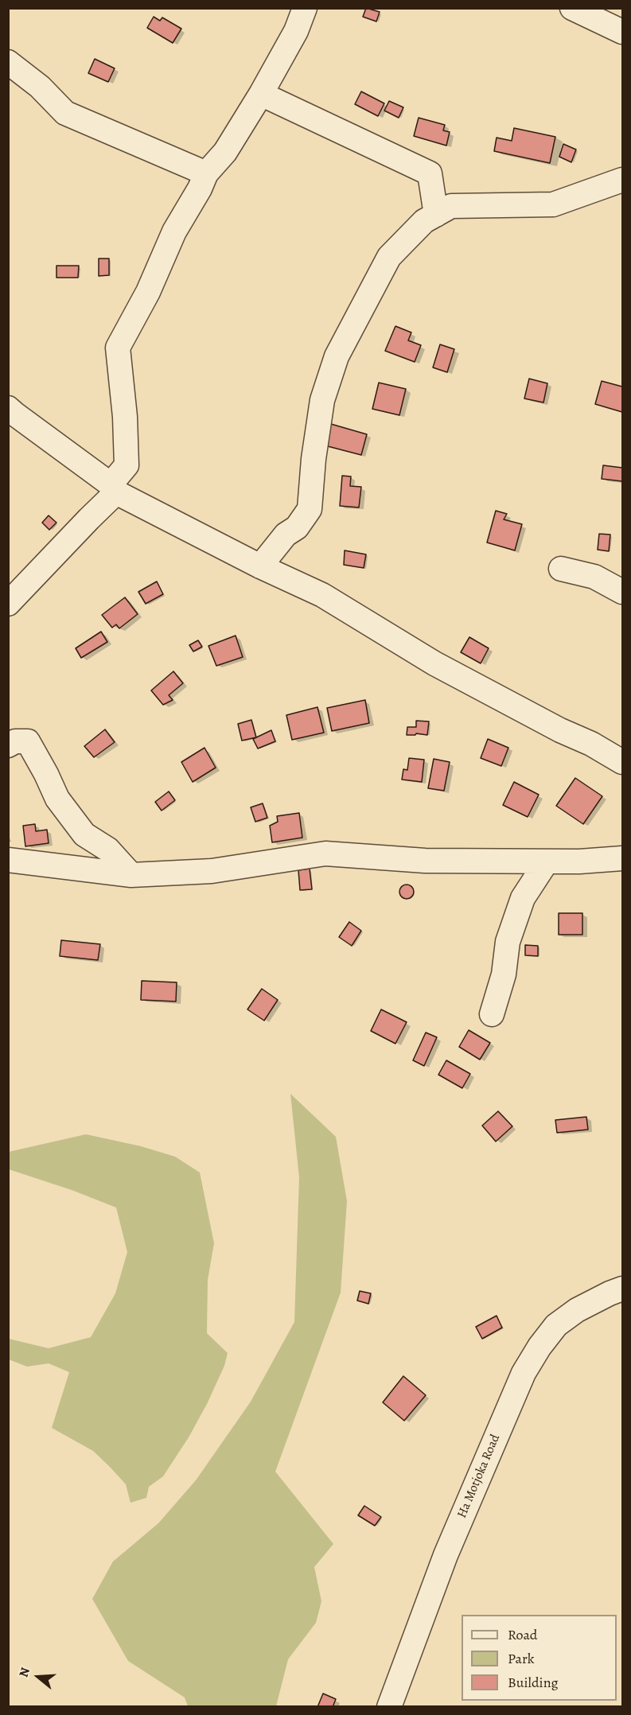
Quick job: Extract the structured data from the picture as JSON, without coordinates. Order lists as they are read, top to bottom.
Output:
{
  "streets": {
    "street": ["Ha Motjoka Road"]
  },
  "legend": ["Road", "Park", "Building"],
  "north": "left"
}
